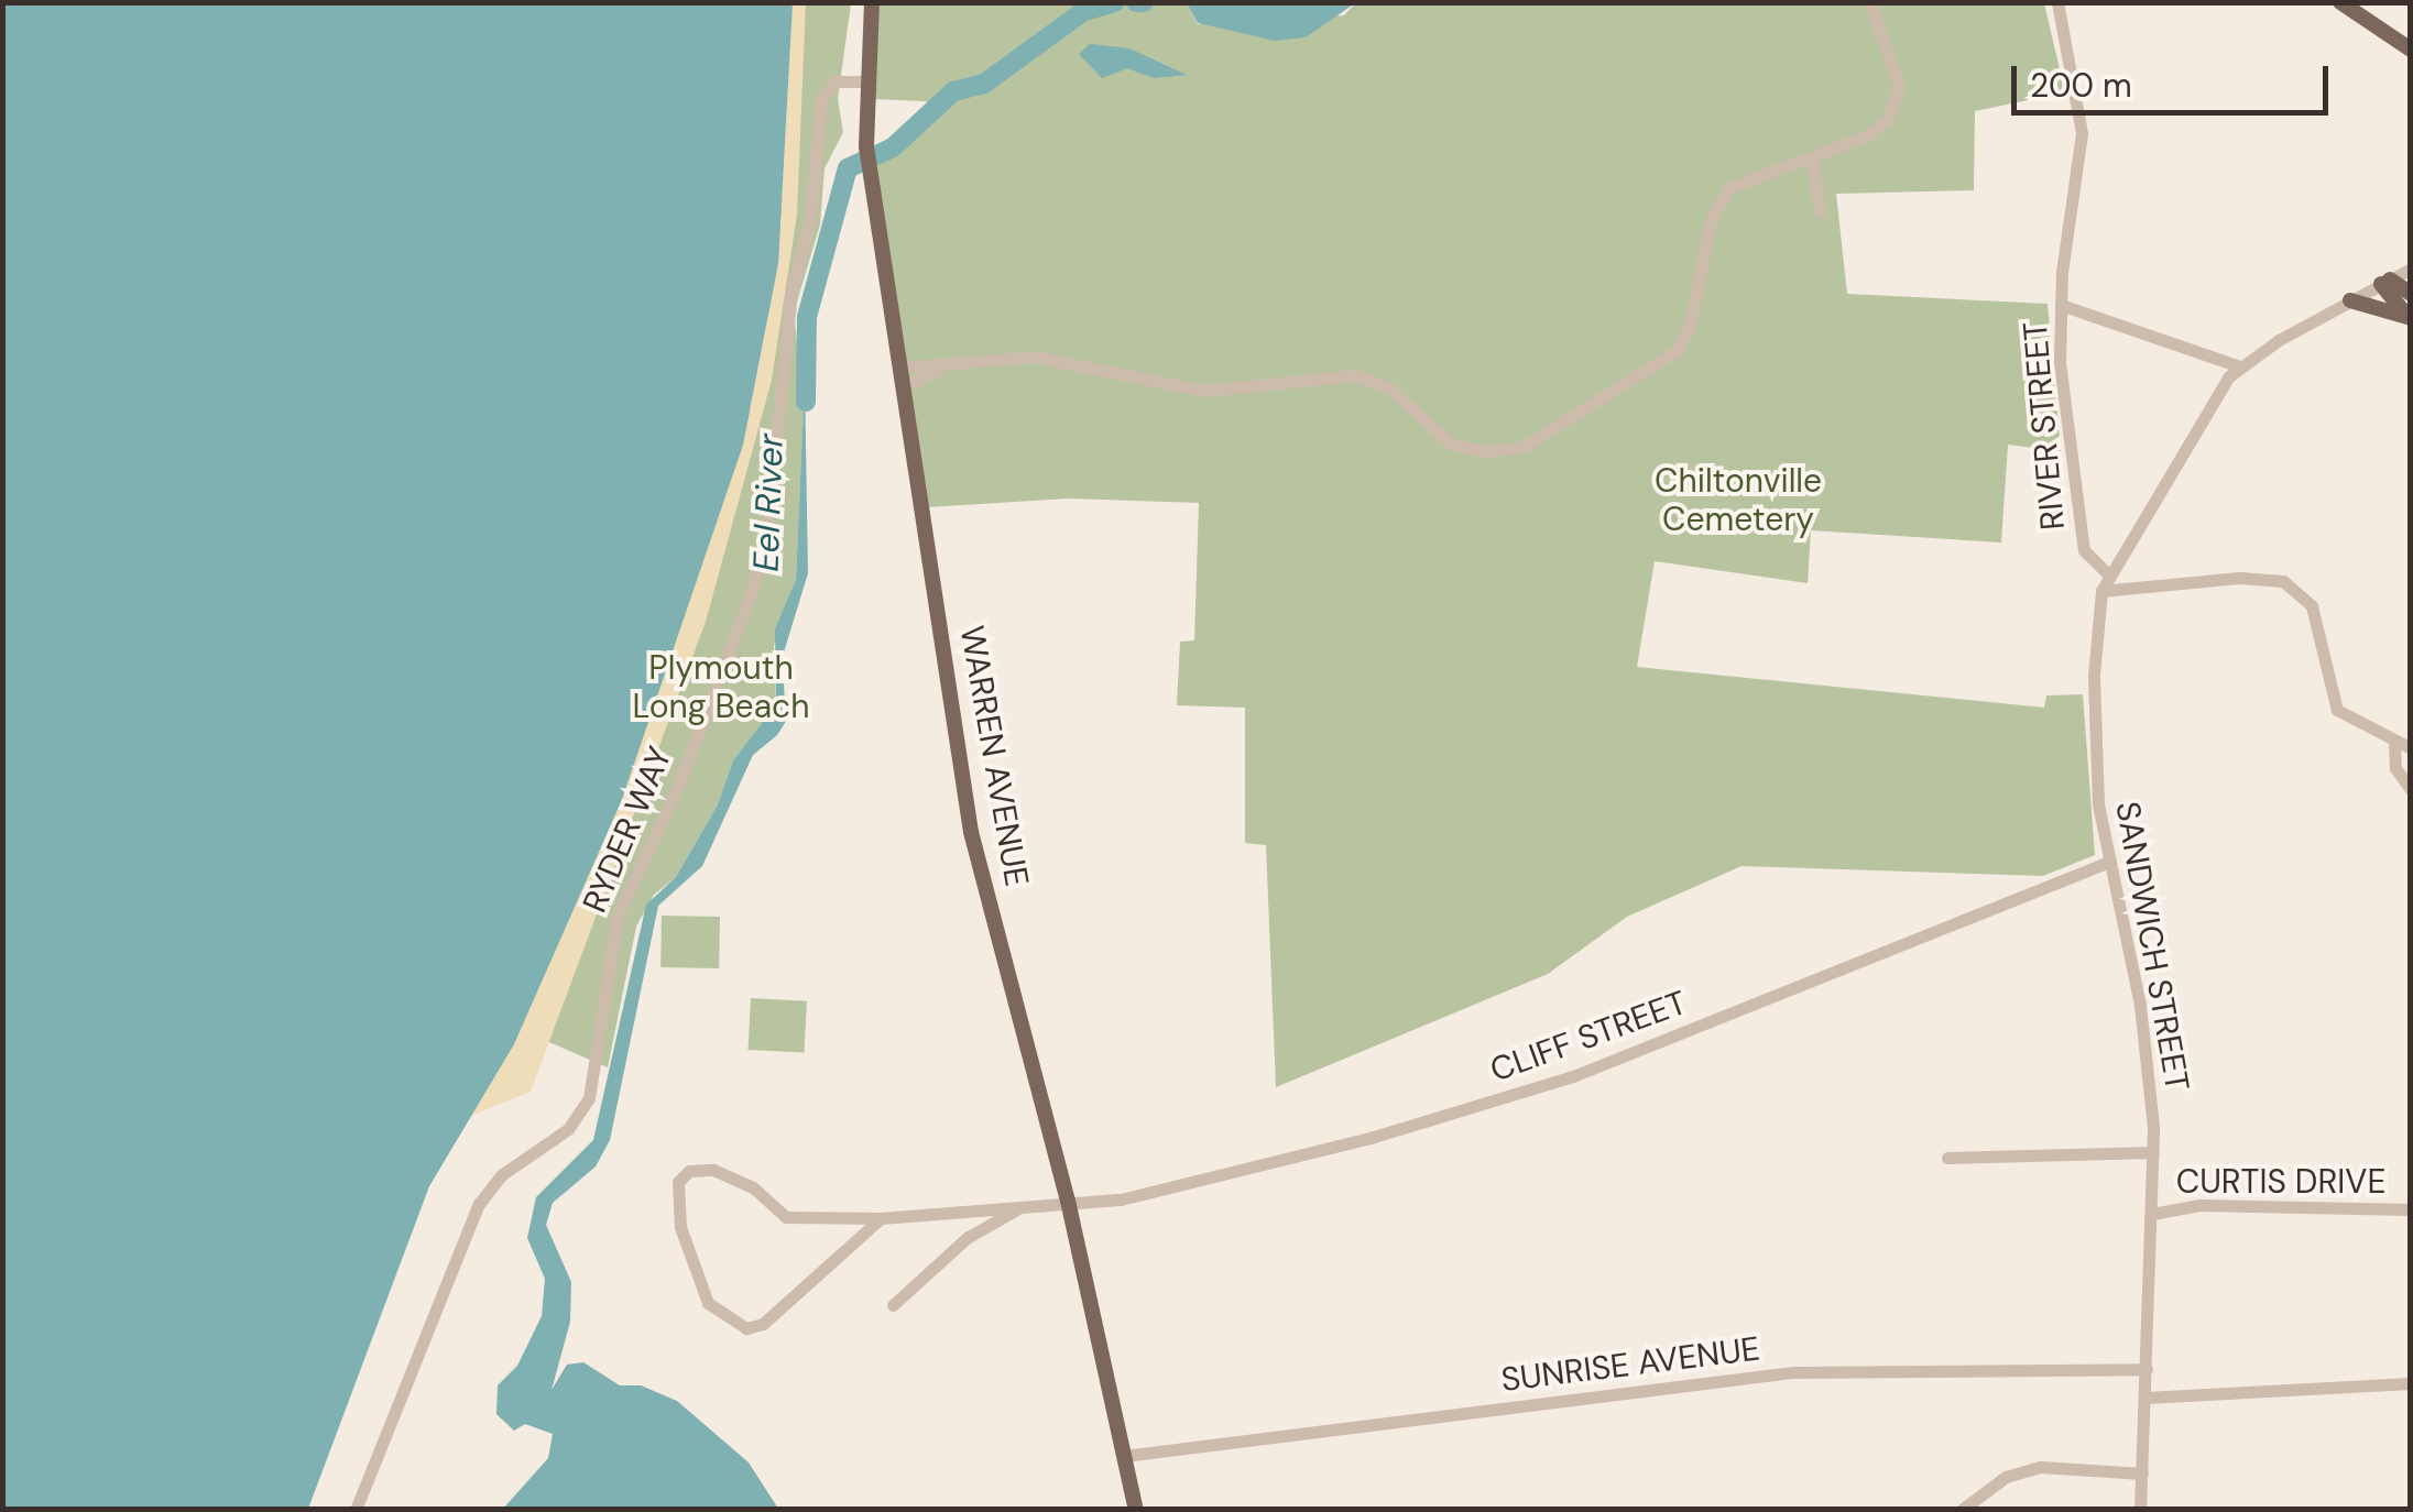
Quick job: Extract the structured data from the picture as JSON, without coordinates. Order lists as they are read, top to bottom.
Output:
{
  "streets": {
    "main road": ["WARREN AVENUE"],
    "street": [
      "RIVER STREET",
      "RYDER WAY",
      "SANDWICH STREET",
      "CLIFF STREET",
      "CURTIS DRIVE",
      "SUNRISE AVENUE"
    ]
  },
  "crossings": [
    ["RIVER STREET", "SANDWICH STREET"],
    ["WARREN AVENUE", "RYDER WAY"],
    ["WARREN AVENUE", "CLIFF STREET"],
    ["WARREN AVENUE", "SUNRISE AVENUE"],
    ["SANDWICH STREET", "CLIFF STREET"],
    ["SANDWICH STREET", "CURTIS DRIVE"],
    ["SANDWICH STREET", "SUNRISE AVENUE"]
  ],
  "water": ["Eel River"],
  "parks": ["Chiltonville Cemetery", "Plymouth Long Beach"],
  "scale_bar": "200 m"
}
